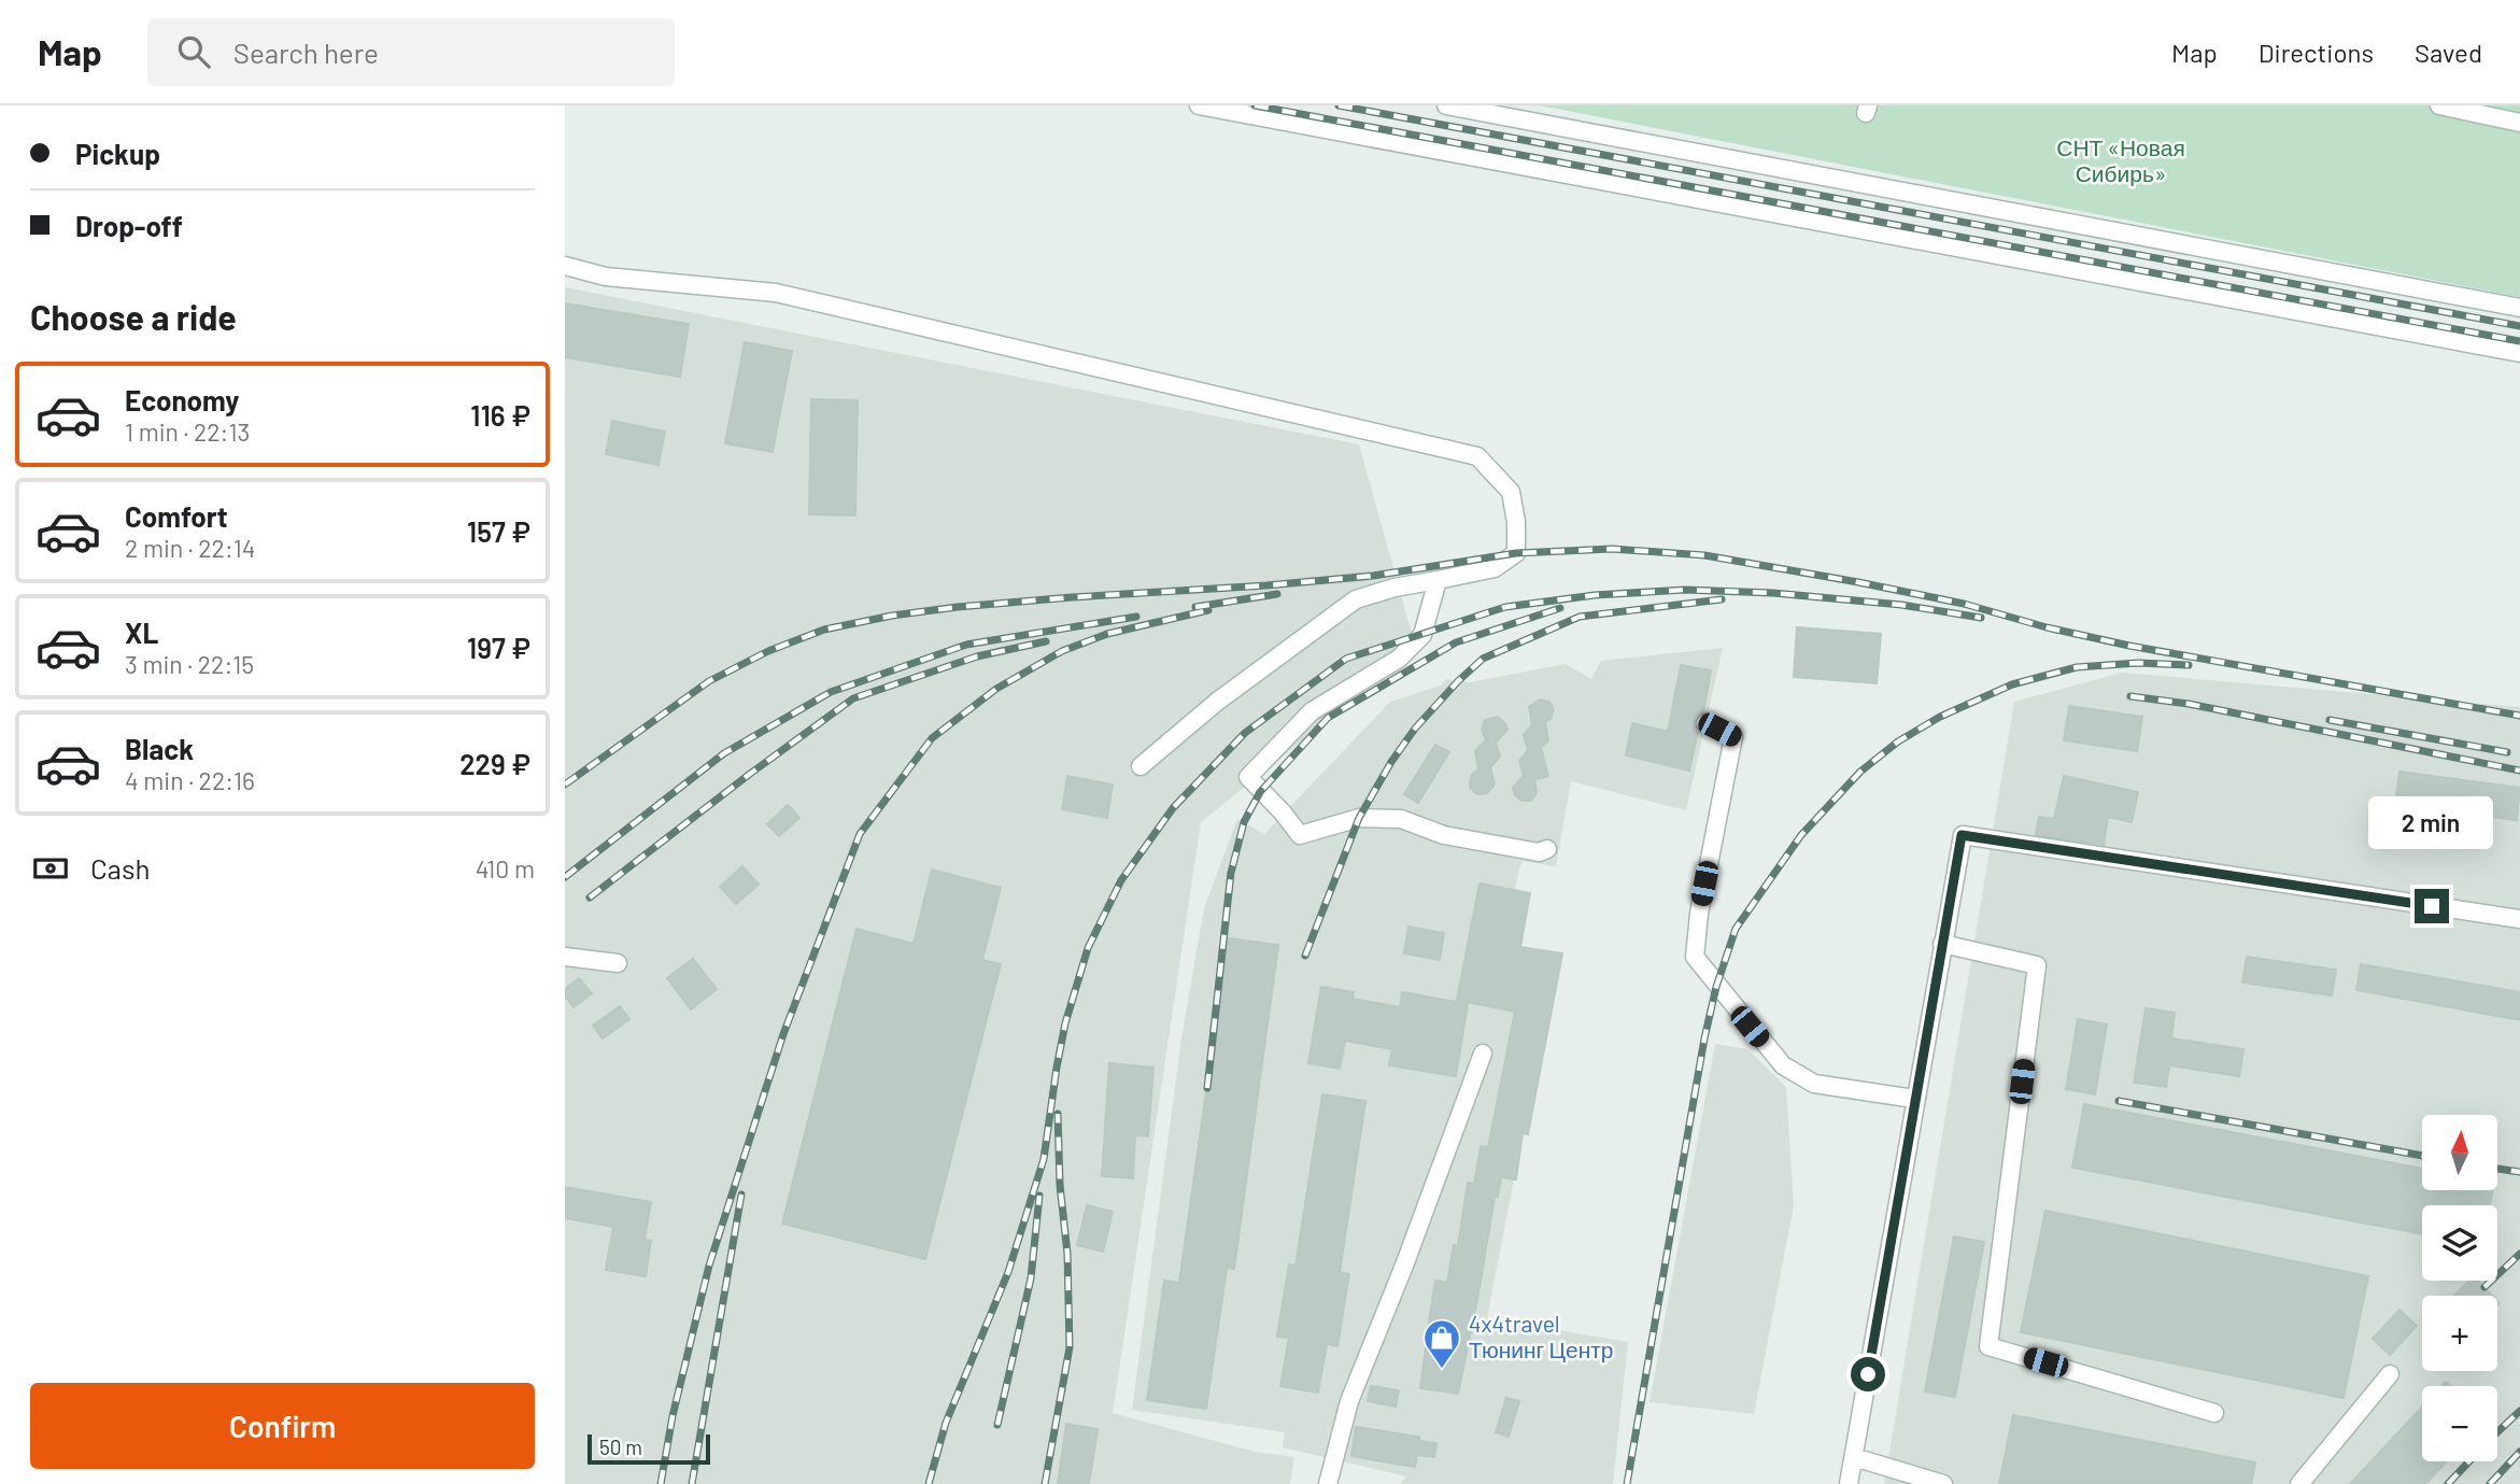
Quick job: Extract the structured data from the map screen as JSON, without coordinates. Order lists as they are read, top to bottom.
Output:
{
  "parks": ["СНТ «Новая Сибирь»"],
  "places": {
    "shop": ["4x4travel Тюнинг Центр"]
  },
  "scale_bar": "50 m",
  "north": "top",
  "page": {
    "header": "Map",
    "search": "Search here",
    "nav": ["Map", "Directions", "Saved"],
    "banner": ["Pickup", "Drop-off"],
    "heading": "Choose a ride",
    "list": [
      {
        "name": "Economy",
        "note": "1 min · 22:13",
        "value": "116 ₽"
      },
      {
        "name": "Comfort",
        "note": "2 min · 22:14",
        "value": "157 ₽"
      },
      {
        "name": "XL",
        "note": "3 min · 22:15",
        "value": "197 ₽"
      },
      {
        "name": "Black",
        "note": "4 min · 22:16",
        "value": "229 ₽"
      }
    ],
    "bubble": "2 min",
    "pay": ["Cash", "410 m"],
    "map_buttons": ["+", "−"],
    "buttons": "Confirm",
    "scale": "50 m"
  }
}
